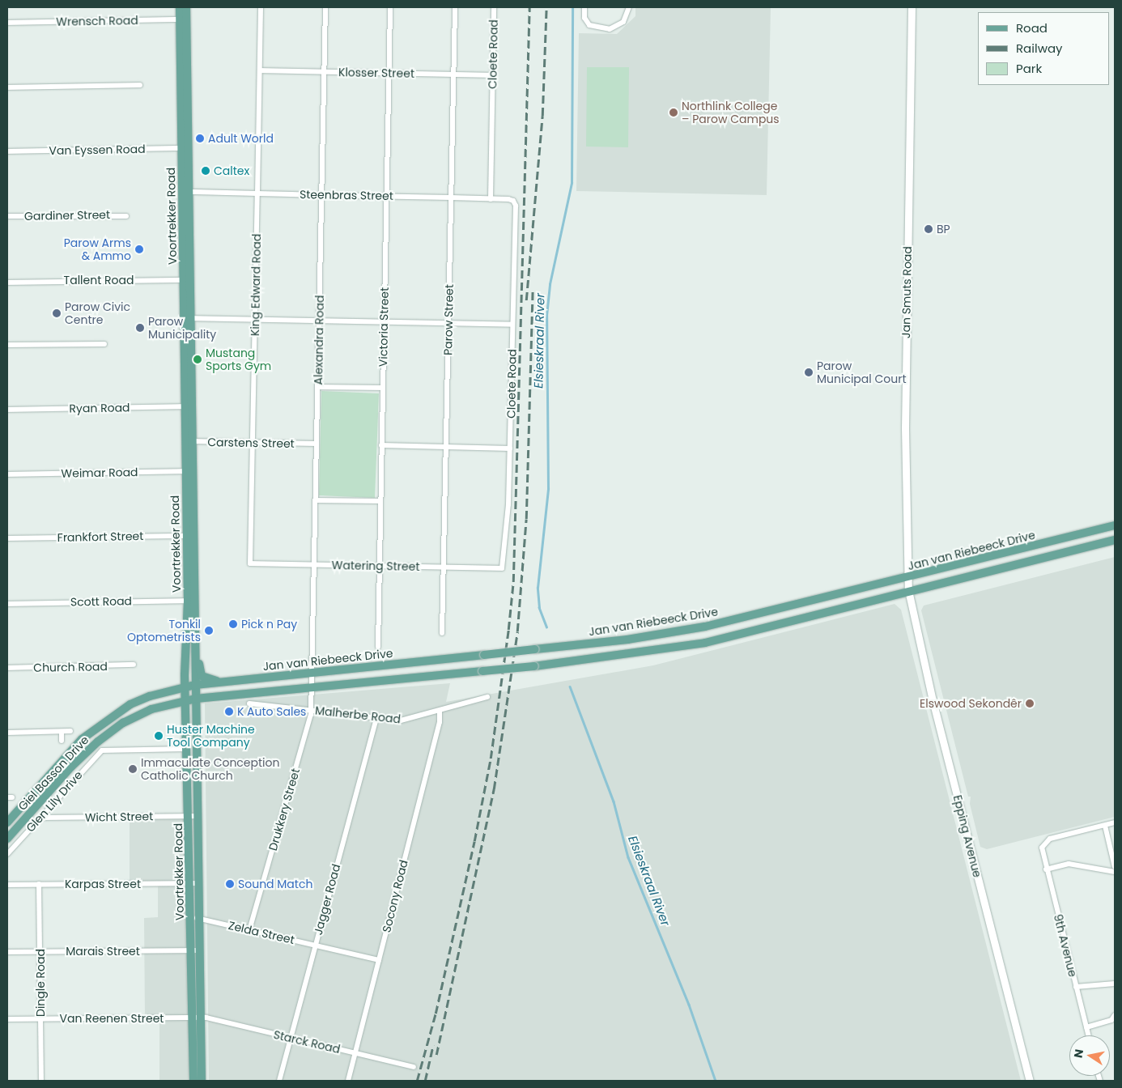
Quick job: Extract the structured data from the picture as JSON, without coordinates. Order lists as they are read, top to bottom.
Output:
{
  "streets": {
    "main road": ["Voortrekker Road", "Jan van Riebeeck Drive", "Giel Basson Drive"],
    "street": [
      "Wrensch Road",
      "Cloete Road",
      "Klosser Street",
      "Van Eyssen Road",
      "Steenbras Street",
      "Gardiner Street",
      "Tallent Road",
      "King Edward Road",
      "Jan Smuts Road",
      "Parow Street",
      "Victoria Street",
      "Alexandra Road",
      "Ryan Road",
      "Carstens Street",
      "Weimar Road",
      "Frankfort Street",
      "Watering Street",
      "Scott Road",
      "Church Road",
      "Malherbe Road",
      "Glen Lily Drive",
      "Drukkery Street",
      "Wicht Street",
      "Epping Avenue",
      "Karpas Street",
      "Socony Road",
      "Jagger Road",
      "Zelda Street",
      "9th Avenue",
      "Marais Street",
      "Dingle Road",
      "Van Reenen Street",
      "Starck Road"
    ]
  },
  "crossings": [
    ["Wrensch Road", "Voortrekker Road"],
    ["Cloete Road", "Klosser Street"],
    ["Cloete Road", "Steenbras Street"],
    ["Cloete Road", "Watering Street"],
    ["Klosser Street", "King Edward Road"],
    ["Klosser Street", "Parow Street"],
    ["Klosser Street", "Victoria Street"],
    ["Klosser Street", "Alexandra Road"],
    ["Van Eyssen Road", "Voortrekker Road"],
    ["Steenbras Street", "Voortrekker Road"],
    ["Steenbras Street", "King Edward Road"],
    ["Steenbras Street", "Parow Street"],
    ["Steenbras Street", "Victoria Street"],
    ["Steenbras Street", "Alexandra Road"],
    ["Voortrekker Road", "Tallent Road"],
    ["Voortrekker Road", "Ryan Road"],
    ["Voortrekker Road", "Carstens Street"],
    ["Voortrekker Road", "Weimar Road"],
    ["Voortrekker Road", "Frankfort Street"],
    ["Voortrekker Road", "Jan van Riebeeck Drive"],
    ["Voortrekker Road", "Scott Road"],
    ["Voortrekker Road", "Giel Basson Drive"],
    ["Voortrekker Road", "Glen Lily Drive"],
    ["Voortrekker Road", "Wicht Street"],
    ["Voortrekker Road", "Karpas Street"],
    ["Voortrekker Road", "Zelda Street"],
    ["Voortrekker Road", "Marais Street"],
    ["Voortrekker Road", "Van Reenen Street"],
    ["Voortrekker Road", "Starck Road"],
    ["King Edward Road", "Carstens Street"],
    ["King Edward Road", "Watering Street"],
    ["Jan Smuts Road", "Jan van Riebeeck Drive"],
    ["Jan Smuts Road", "Epping Avenue"],
    ["Parow Street", "Watering Street"],
    ["Victoria Street", "Watering Street"],
    ["Alexandra Road", "Carstens Street"],
    ["Alexandra Road", "Jan van Riebeeck Drive"],
    ["Alexandra Road", "Watering Street"],
    ["Alexandra Road", "Drukkery Street"],
    ["Jan van Riebeeck Drive", "Giel Basson Drive"],
    ["Jan van Riebeeck Drive", "Drukkery Street"],
    ["Jan van Riebeeck Drive", "Epping Avenue"],
    ["Malherbe Road", "Drukkery Street"],
    ["Malherbe Road", "Socony Road"],
    ["Malherbe Road", "Jagger Road"],
    ["Glen Lily Drive", "Wicht Street"],
    ["Drukkery Street", "Zelda Street"],
    ["Karpas Street", "Dingle Road"],
    ["Socony Road", "Zelda Street"],
    ["Socony Road", "Starck Road"],
    ["Jagger Road", "Zelda Street"],
    ["Jagger Road", "Starck Road"],
    ["Marais Street", "Dingle Road"],
    ["Dingle Road", "Van Reenen Street"],
    ["Van Reenen Street", "Starck Road"]
  ],
  "water": ["Elsieskraal River"],
  "places": [
    "Northlink College – Parow Campus",
    "Adult World",
    "Caltex",
    "BP",
    "Parow Arms & Ammo",
    "Parow Civic Centre",
    "Parow Municipality",
    "Mustang Sports Gym",
    "Parow Municipal Court",
    "Pick n Pay",
    "Tonkil Optometrists",
    "Elswood Sekondêr",
    "K Auto Sales",
    "Huster Machine Tool Company",
    "Immaculate Conception Catholic Church",
    "Sound Match"
  ],
  "legend": ["Road", "Railway", "Park"],
  "north": "left"
}
